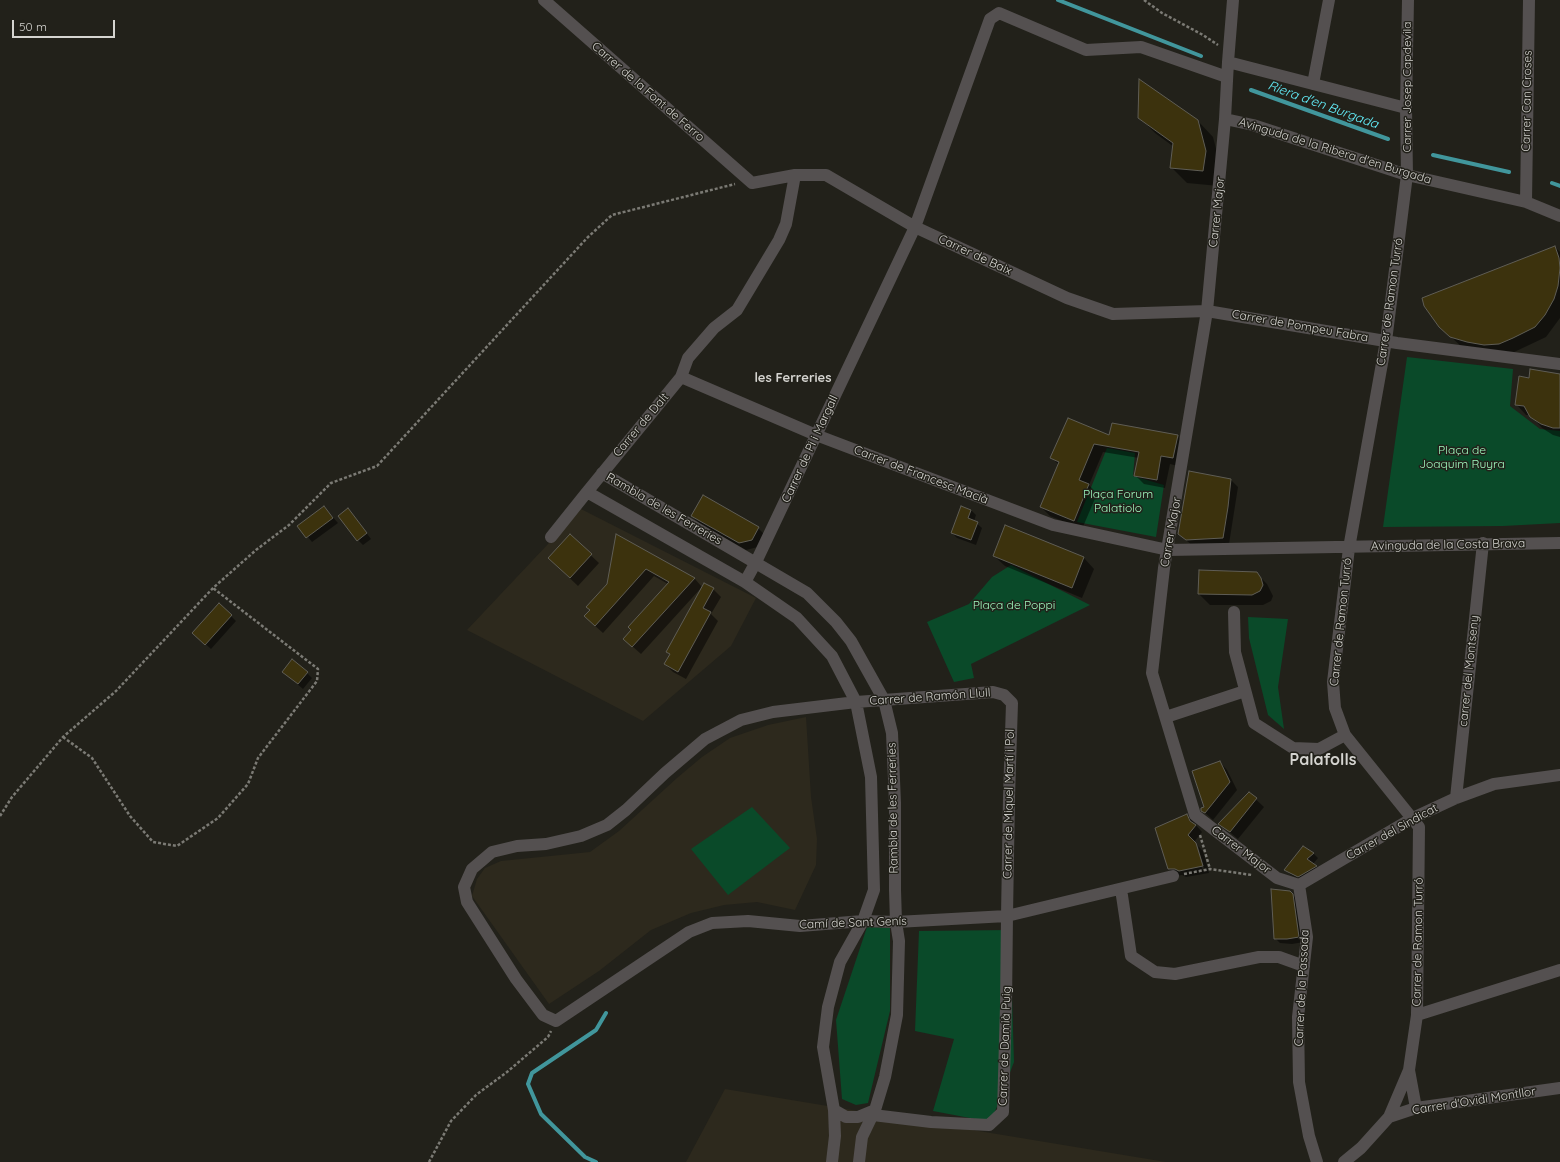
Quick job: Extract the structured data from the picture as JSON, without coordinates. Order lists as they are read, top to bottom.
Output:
{
  "streets": {
    "street": [
      "Carrer Josep Capdevila",
      "Carrer de la Font de Ferro",
      "Carrer Can Croses",
      "Avinguda de la Ribera d'en Burgada",
      "Carrer Major",
      "Carrer de Baix",
      "Carrer de Ramon Turró",
      "Carrer de Pompeu Fabra",
      "Carrer de Dalt",
      "Carrer de Pi i Margall",
      "Carrer de Francesc Macià",
      "Rambla de les Ferreries",
      "Avinguda de la Costa Brava",
      "carrer del Montseny",
      "Carrer de Ramón Llull",
      "Carrer de Miquel Martí i Pol",
      "Carrer del Sindicat",
      "Camí de Sant Genís",
      "Carrer de la Passada",
      "Carrer de Damià Puig",
      "Carrer d'Ovidi Montllor"
    ]
  },
  "crossings": [
    ["Carrer Josep Capdevila", "Avinguda de la Ribera d'en Burgada"],
    ["Carrer Josep Capdevila", "Carrer de Ramon Turró"],
    ["Carrer de la Font de Ferro", "Carrer de Baix"],
    ["Carrer Can Croses", "Avinguda de la Ribera d'en Burgada"],
    ["Avinguda de la Ribera d'en Burgada", "Carrer Major"],
    ["Avinguda de la Ribera d'en Burgada", "Carrer de Ramon Turró"],
    ["Carrer Major", "Carrer de Baix"],
    ["Carrer Major", "Carrer de Pompeu Fabra"],
    ["Carrer Major", "Carrer de Pi i Margall"],
    ["Carrer Major", "Carrer de Francesc Macià"],
    ["Carrer Major", "Avinguda de la Costa Brava"],
    ["Carrer Major", "Carrer del Sindicat"],
    ["Carrer Major", "Carrer de la Passada"],
    ["Carrer de Baix", "Carrer de Pompeu Fabra"],
    ["Carrer de Baix", "Carrer de Dalt"],
    ["Carrer de Baix", "Carrer de Pi i Margall"],
    ["Carrer de Ramon Turró", "Carrer de Pompeu Fabra"],
    ["Carrer de Ramon Turró", "Avinguda de la Costa Brava"],
    ["Carrer de Ramon Turró", "Carrer del Sindicat"],
    ["Carrer de Ramon Turró", "Carrer d'Ovidi Montllor"],
    ["Carrer de Dalt", "Carrer de Francesc Macià"],
    ["Carrer de Dalt", "Rambla de les Ferreries"],
    ["Carrer de Pi i Margall", "Carrer de Francesc Macià"],
    ["Carrer de Pi i Margall", "Rambla de les Ferreries"],
    ["Carrer de Francesc Macià", "Avinguda de la Costa Brava"],
    ["Rambla de les Ferreries", "Carrer de Ramón Llull"],
    ["Rambla de les Ferreries", "Camí de Sant Genís"],
    ["Rambla de les Ferreries", "Carrer de Damià Puig"],
    ["Avinguda de la Costa Brava", "carrer del Montseny"],
    ["carrer del Montseny", "Carrer del Sindicat"],
    ["Carrer de Ramón Llull", "Carrer de Miquel Martí i Pol"],
    ["Carrer de Ramón Llull", "Camí de Sant Genís"],
    ["Carrer de Miquel Martí i Pol", "Camí de Sant Genís"],
    ["Carrer de Miquel Martí i Pol", "Carrer de Damià Puig"],
    ["Carrer del Sindicat", "Carrer de la Passada"],
    ["Camí de Sant Genís", "Carrer de Damià Puig"]
  ],
  "districts": ["les Ferreries", "Palafolls"],
  "water": ["Riera d'en Burgada"],
  "parks": ["Plaça de Joaquim Ruyra", "Plaça Forum Palatiolo", "Plaça de Poppi"],
  "scale_bar": "50 m"
}
